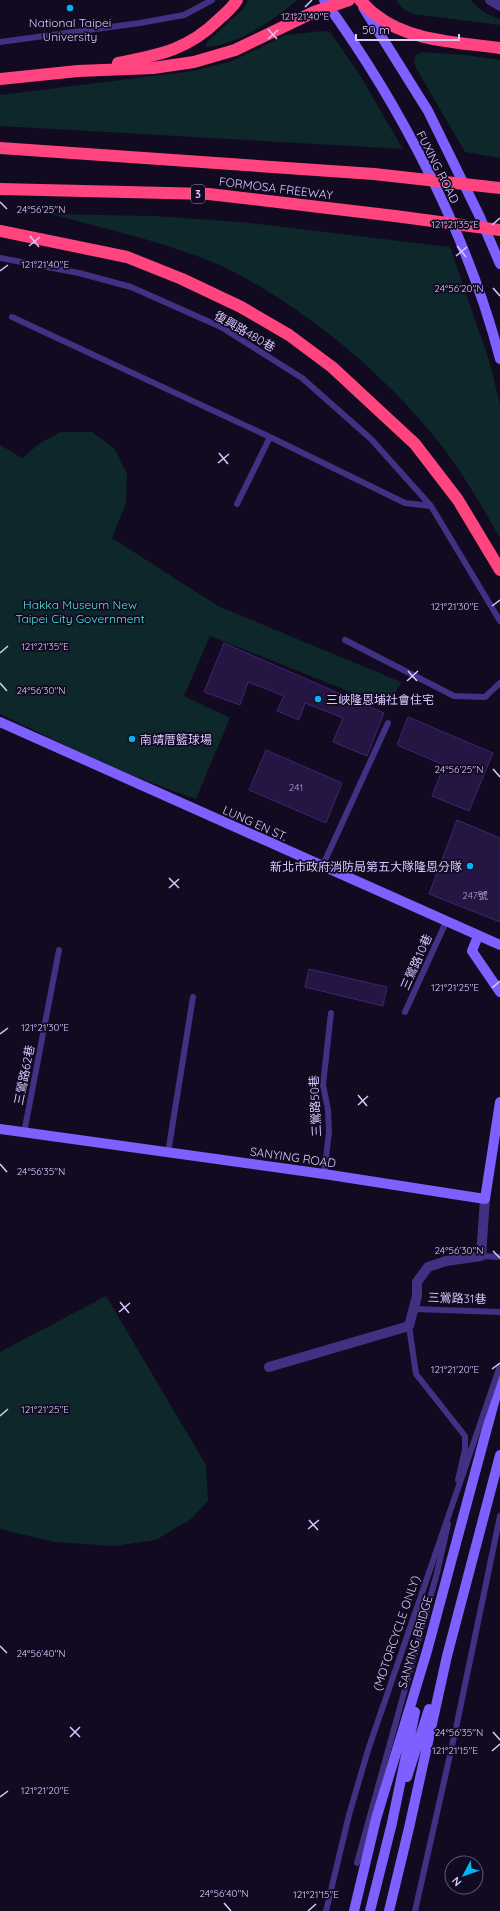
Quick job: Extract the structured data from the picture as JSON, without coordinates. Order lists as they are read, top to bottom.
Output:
{
  "streets": {
    "highway": ["FORMOSA FREEWAY", "3"],
    "main road": [
      "FUXING ROAD",
      "LUNG EN ST.",
      "SANYING ROAD",
      "SANYING BRIDGE"
    ],
    "street": ["三鶯路31巷"],
    "lane": [
      "復興路480巷",
      "三鶯路10巷",
      "三鶯路62巷",
      "三鶯路50巷",
      "(MOTORCYCLE ONLY)"
    ]
  },
  "crossings": [
    ["LUNG EN ST.", "三鶯路10巷"],
    ["三鶯路62巷", "SANYING ROAD"],
    ["三鶯路50巷", "SANYING ROAD"]
  ],
  "parks": ["Hakka Museum New Taipei City Government"],
  "places": [
    "National Taipei University",
    "三峽隆恩埔社會住宅",
    "南靖厝籃球場",
    "新北市政府消防局第五大隊隆恩分隊"
  ],
  "house_numbers": ["241", "247號"],
  "scale_bar": "50 m",
  "north": "bottom left",
  "coordinates": [
    "121°21'40\"E",
    "24°56'25\"N",
    "121°21'35\"E",
    "24°56'20\"N",
    "121°21'30\"E",
    "24°56'30\"N",
    "121°21'25\"E",
    "24°56'35\"N",
    "121°21'20\"E",
    "24°56'40\"N",
    "121°21'15\"E"
  ]
}
